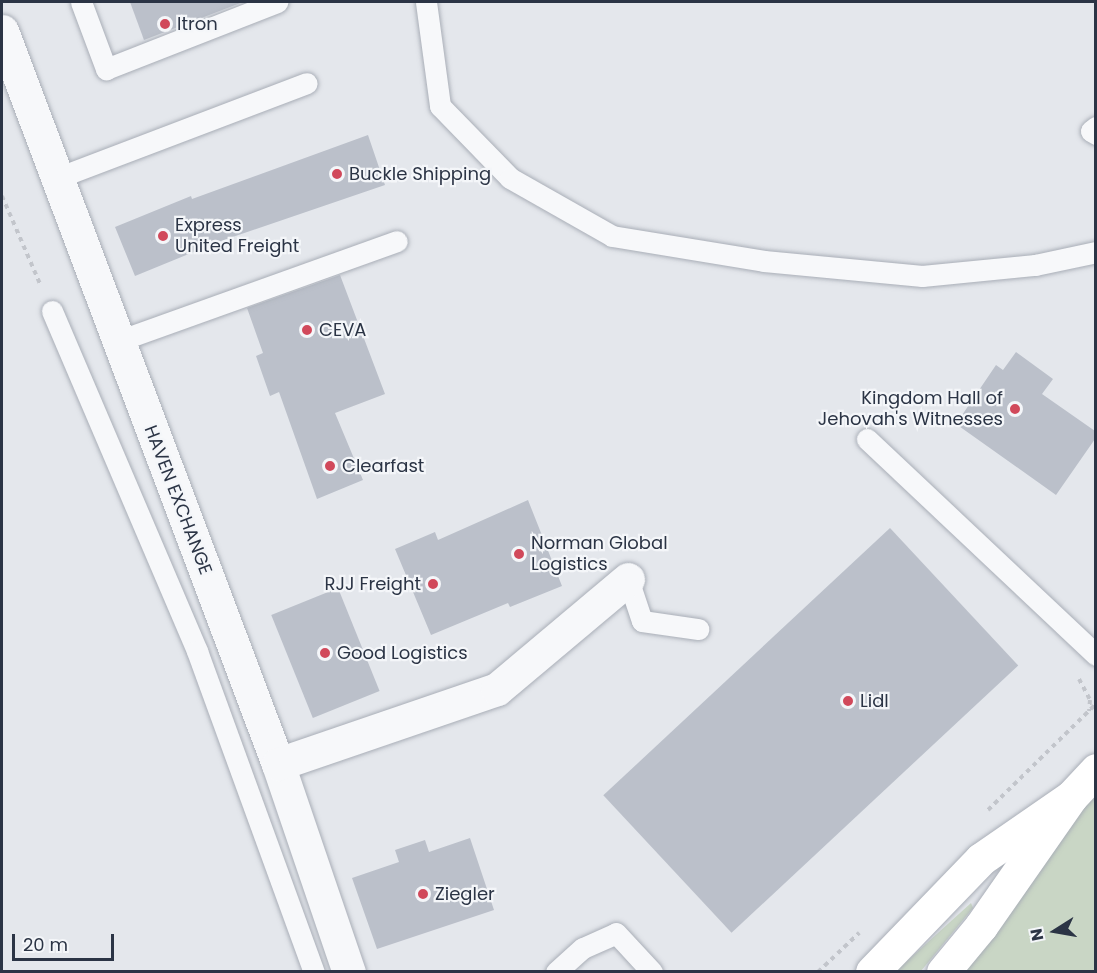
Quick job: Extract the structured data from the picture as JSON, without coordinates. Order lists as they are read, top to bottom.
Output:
{
  "streets": {
    "street": ["HAVEN EXCHANGE"]
  },
  "places": [
    "Itron",
    "Buckle Shipping",
    "Express United Freight",
    "CEVA",
    "Kingdom Hall of Jehovah's Witnesses",
    "Clearfast",
    "Norman Global Logistics",
    "RJJ Freight",
    "Good Logistics",
    "Lidl",
    "Ziegler"
  ],
  "scale_bar": "20 m",
  "north": "left"
}
